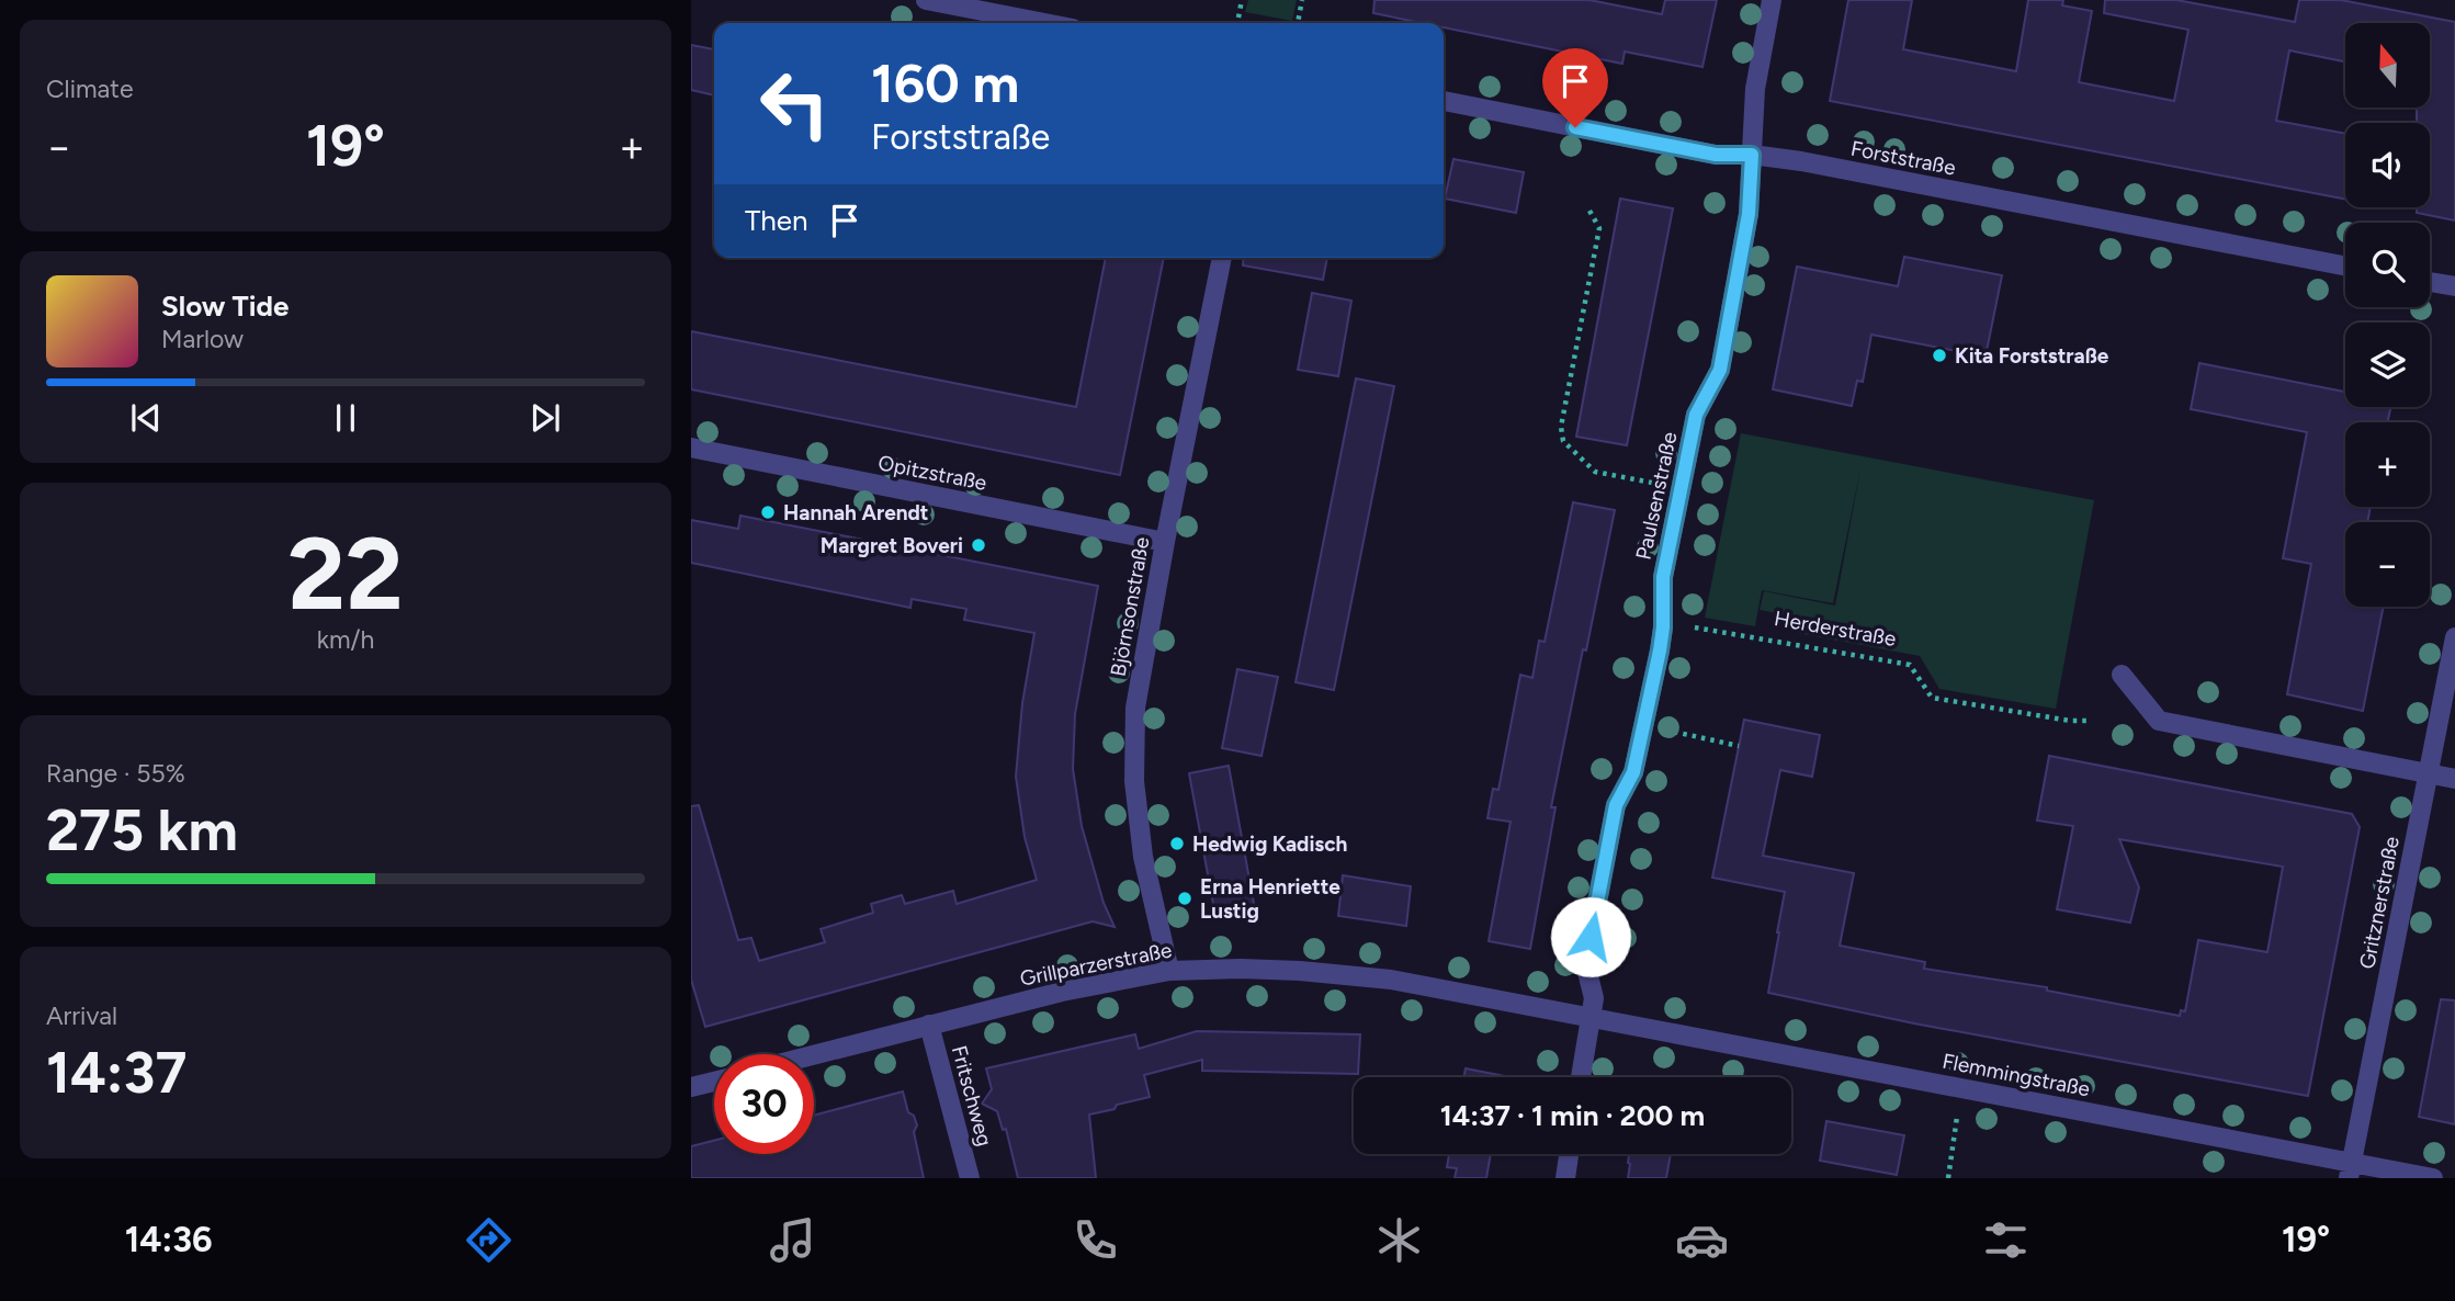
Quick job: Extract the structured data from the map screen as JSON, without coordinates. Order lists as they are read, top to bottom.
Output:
{
  "streets": {
    "street": [
      "Forststraße",
      "Opitzstraße",
      "Paulsenstraße",
      "Björnsonstraße",
      "Gritznerstraße",
      "Grillparzerstraße",
      "Flemmingstraße",
      "Fritschweg"
    ],
    "path": ["Herderstraße"]
  },
  "crossings": [
    ["Forststraße", "Paulsenstraße"],
    ["Opitzstraße", "Björnsonstraße"],
    ["Paulsenstraße", "Grillparzerstraße"],
    ["Paulsenstraße", "Flemmingstraße"],
    ["Björnsonstraße", "Grillparzerstraße"],
    ["Gritznerstraße", "Flemmingstraße"],
    ["Grillparzerstraße", "Flemmingstraße"],
    ["Grillparzerstraße", "Fritschweg"]
  ],
  "places": [
    "Kita Forststraße",
    "Hannah Arendt",
    "Margret Boveri",
    "Hedwig Kadisch",
    "Erna Henriette Lustig"
  ],
  "north": "top",
  "page": {
    "tile": [
      "Climate",
      ["22", "km/h"],
      ["Range · 55%", "275 km"],
      ["Arrival", "14:37"]
    ],
    "map_buttons": ["+", "−"],
    "turn": ["160 m", "Forststraße"],
    "heat": ["−", "19°", "+"],
    "then": "Then",
    "song": ["Slow Tide", "Marlow"],
    "limit": "30",
    "trip": "14:37 · 1 min · 200 m",
    "tabs": ["14:36", "19°"]
  }
}
